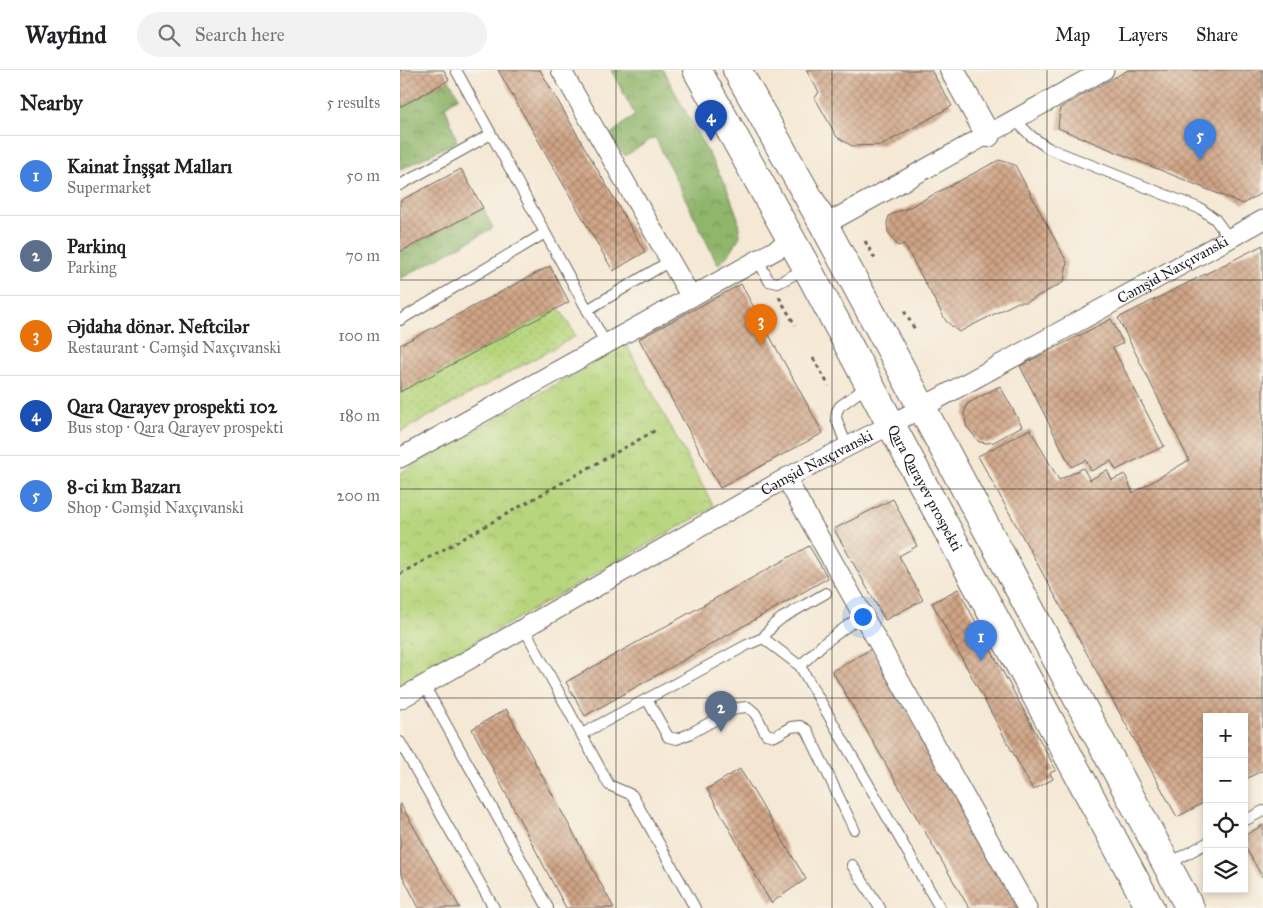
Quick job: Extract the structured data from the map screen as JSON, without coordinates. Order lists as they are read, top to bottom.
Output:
{
  "streets": {
    "main road": ["Qara Qarayev prospekti"],
    "street": ["Cəmşid Naxçıvanski"]
  },
  "crossings": [
    ["Cəmşid Naxçıvanski", "Qara Qarayev prospekti"]
  ],
  "page": {
    "header": "Wayfind",
    "search": "Search here",
    "nav": ["Map", "Layers", "Share"],
    "heading": ["Nearby", "5 results"],
    "pins": [
      "4",
      "5",
      "3",
      "1",
      "2"
    ],
    "list": [
      {
        "mark": "1",
        "name": "Kainat İnşşat Malları",
        "note": "Supermarket",
        "value": "50 m"
      },
      {
        "mark": "2",
        "name": "Parkinq",
        "note": "Parking",
        "value": "70 m"
      },
      {
        "mark": "3",
        "name": "Əjdaha dönər. Neftcilər",
        "note": "Restaurant · Cəmşid Naxçıvanski",
        "value": "100 m"
      },
      {
        "mark": "4",
        "name": "Qara Qarayev prospekti 102",
        "note": "Bus stop · Qara Qarayev prospekti",
        "value": "180 m"
      },
      {
        "mark": "5",
        "name": "8-ci km Bazarı",
        "note": "Shop · Cəmşid Naxçıvanski",
        "value": "200 m"
      }
    ],
    "map_buttons": ["+", "−"]
  }
}
